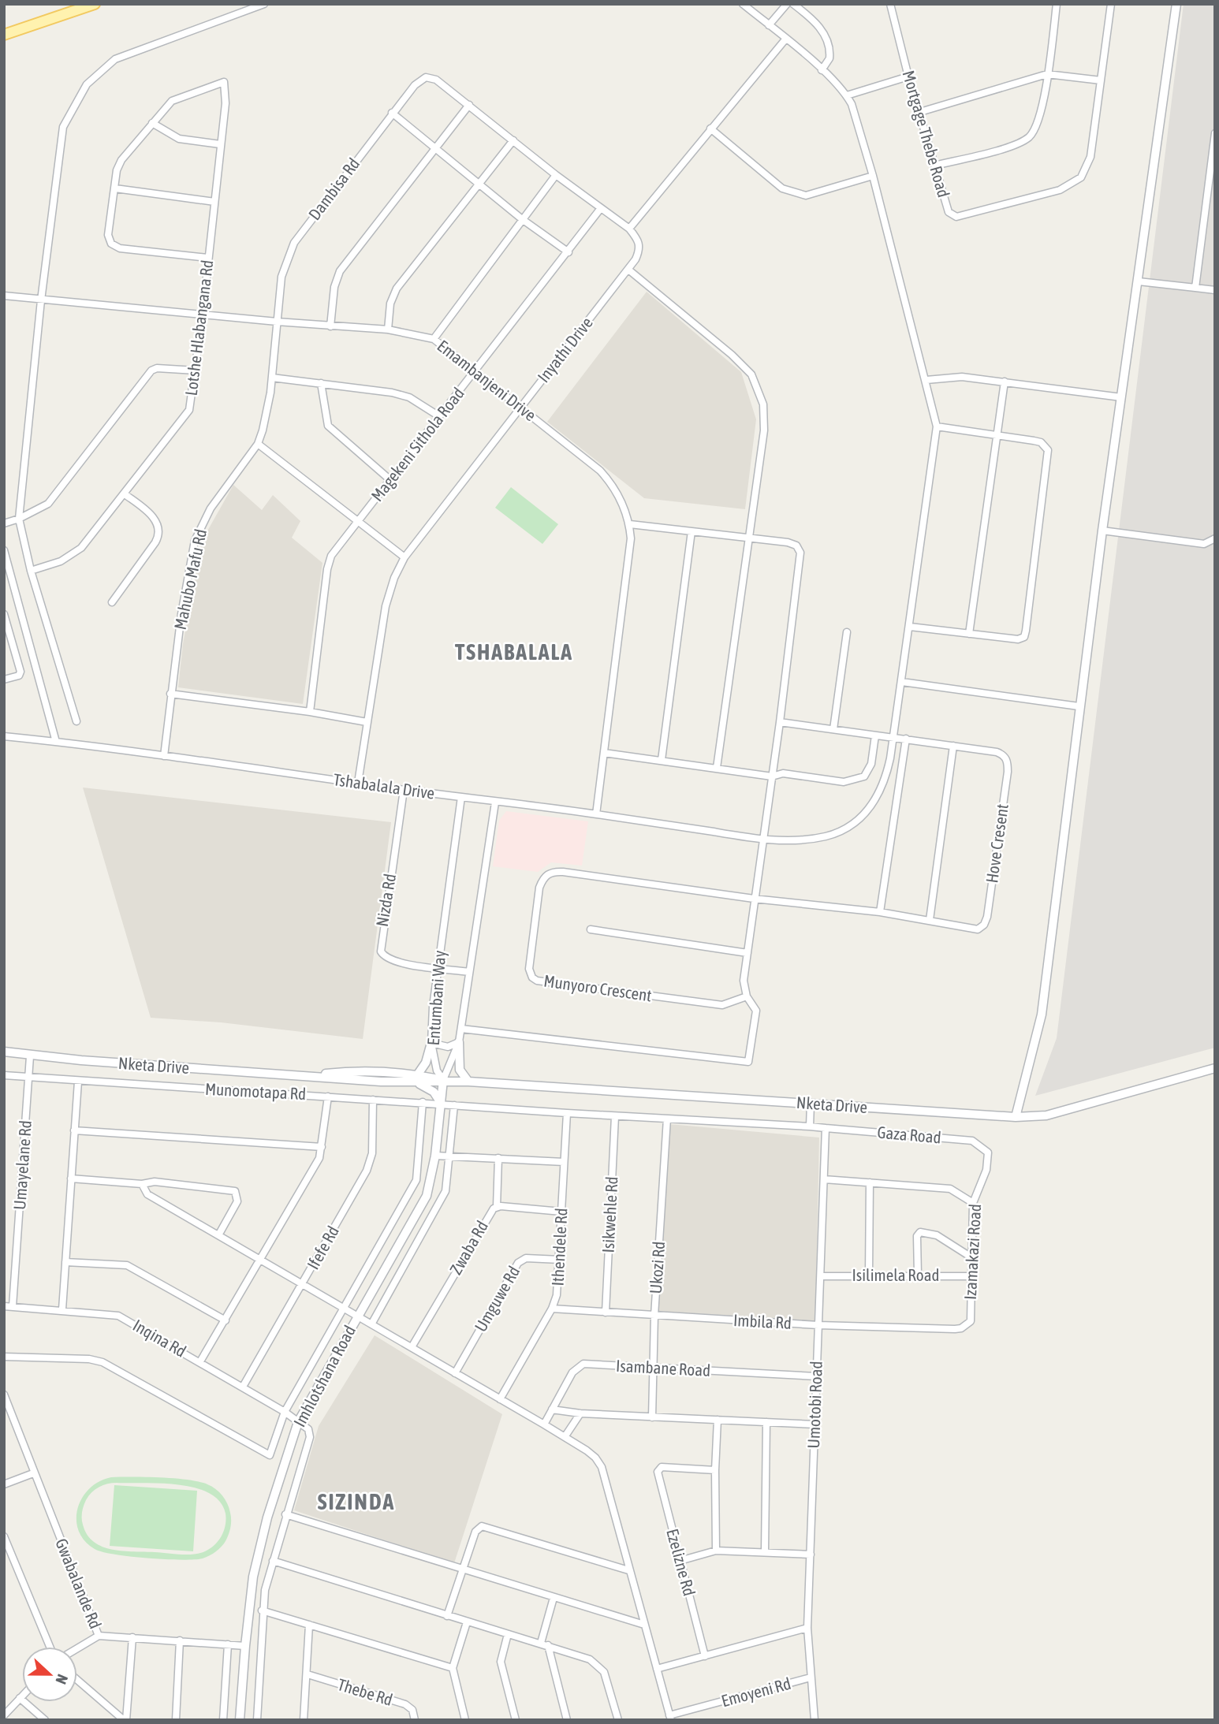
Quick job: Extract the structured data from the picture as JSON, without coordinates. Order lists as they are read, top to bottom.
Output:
{
  "streets": {
    "street": [
      "Mortgage Thebe Road",
      "Dambisa Rd",
      "Lotshe Hlabangana Rd",
      "Inyathi Drive",
      "Emambanjeni Drive",
      "Magekeni Sithola Road",
      "Mahubo Mafu Rd",
      "Tshabalala Drive",
      "Hove Cresent",
      "Nizda Rd",
      "Munyoro Crescent",
      "Entumbani Way",
      "Nketa Drive",
      "Munomotapa Rd",
      "Gaza Road",
      "Umayelane Rd",
      "Isikwehle Rd",
      "Ithendele Rd",
      "Ifefe Rd",
      "Zwaba Rd",
      "Izamakazi Road",
      "Ukozi Rd",
      "Isilimela Road",
      "Umguwe Rd",
      "Imbila Rd",
      "Inqina Rd",
      "Isambane Road",
      "Imhlotshana Road",
      "Umotobi Road",
      "Ezelizne Rd",
      "Gwabalande Rd",
      "Thebe Rd",
      "Emoyeni Rd"
    ]
  },
  "crossings": [
    ["Dambisa Rd", "Emambanjeni Drive"],
    ["Dambisa Rd", "Mahubo Mafu Rd"],
    ["Lotshe Hlabangana Rd", "Emambanjeni Drive"],
    ["Inyathi Drive", "Emambanjeni Drive"],
    ["Inyathi Drive", "Tshabalala Drive"],
    ["Emambanjeni Drive", "Magekeni Sithola Road"],
    ["Emambanjeni Drive", "Mahubo Mafu Rd"],
    ["Emambanjeni Drive", "Tshabalala Drive"],
    ["Mahubo Mafu Rd", "Tshabalala Drive"],
    ["Tshabalala Drive", "Hove Cresent"],
    ["Tshabalala Drive", "Nizda Rd"],
    ["Tshabalala Drive", "Entumbani Way"],
    ["Hove Cresent", "Munyoro Crescent"],
    ["Nizda Rd", "Entumbani Way"],
    ["Entumbani Way", "Nketa Drive"],
    ["Entumbani Way", "Imhlotshana Road"],
    ["Nketa Drive", "Umayelane Rd"],
    ["Nketa Drive", "Imhlotshana Road"],
    ["Munomotapa Rd", "Umayelane Rd"],
    ["Munomotapa Rd", "Isikwehle Rd"],
    ["Munomotapa Rd", "Ithendele Rd"],
    ["Munomotapa Rd", "Ifefe Rd"],
    ["Munomotapa Rd", "Ukozi Rd"],
    ["Munomotapa Rd", "Imhlotshana Road"],
    ["Gaza Road", "Izamakazi Road"],
    ["Gaza Road", "Umotobi Road"],
    ["Umayelane Rd", "Inqina Rd"],
    ["Isikwehle Rd", "Imbila Rd"],
    ["Ithendele Rd", "Zwaba Rd"],
    ["Ithendele Rd", "Umguwe Rd"],
    ["Ithendele Rd", "Imbila Rd"],
    ["Ifefe Rd", "Inqina Rd"],
    ["Izamakazi Road", "Isilimela Road"],
    ["Izamakazi Road", "Imbila Rd"],
    ["Ukozi Rd", "Imbila Rd"],
    ["Ukozi Rd", "Isambane Road"],
    ["Isilimela Road", "Umotobi Road"],
    ["Imbila Rd", "Umotobi Road"],
    ["Inqina Rd", "Imhlotshana Road"],
    ["Isambane Road", "Umotobi Road"],
    ["Imhlotshana Road", "Gwabalande Rd"],
    ["Umotobi Road", "Emoyeni Rd"]
  ],
  "districts": ["TSHABALALA", "SIZINDA"],
  "north": "right"
}
